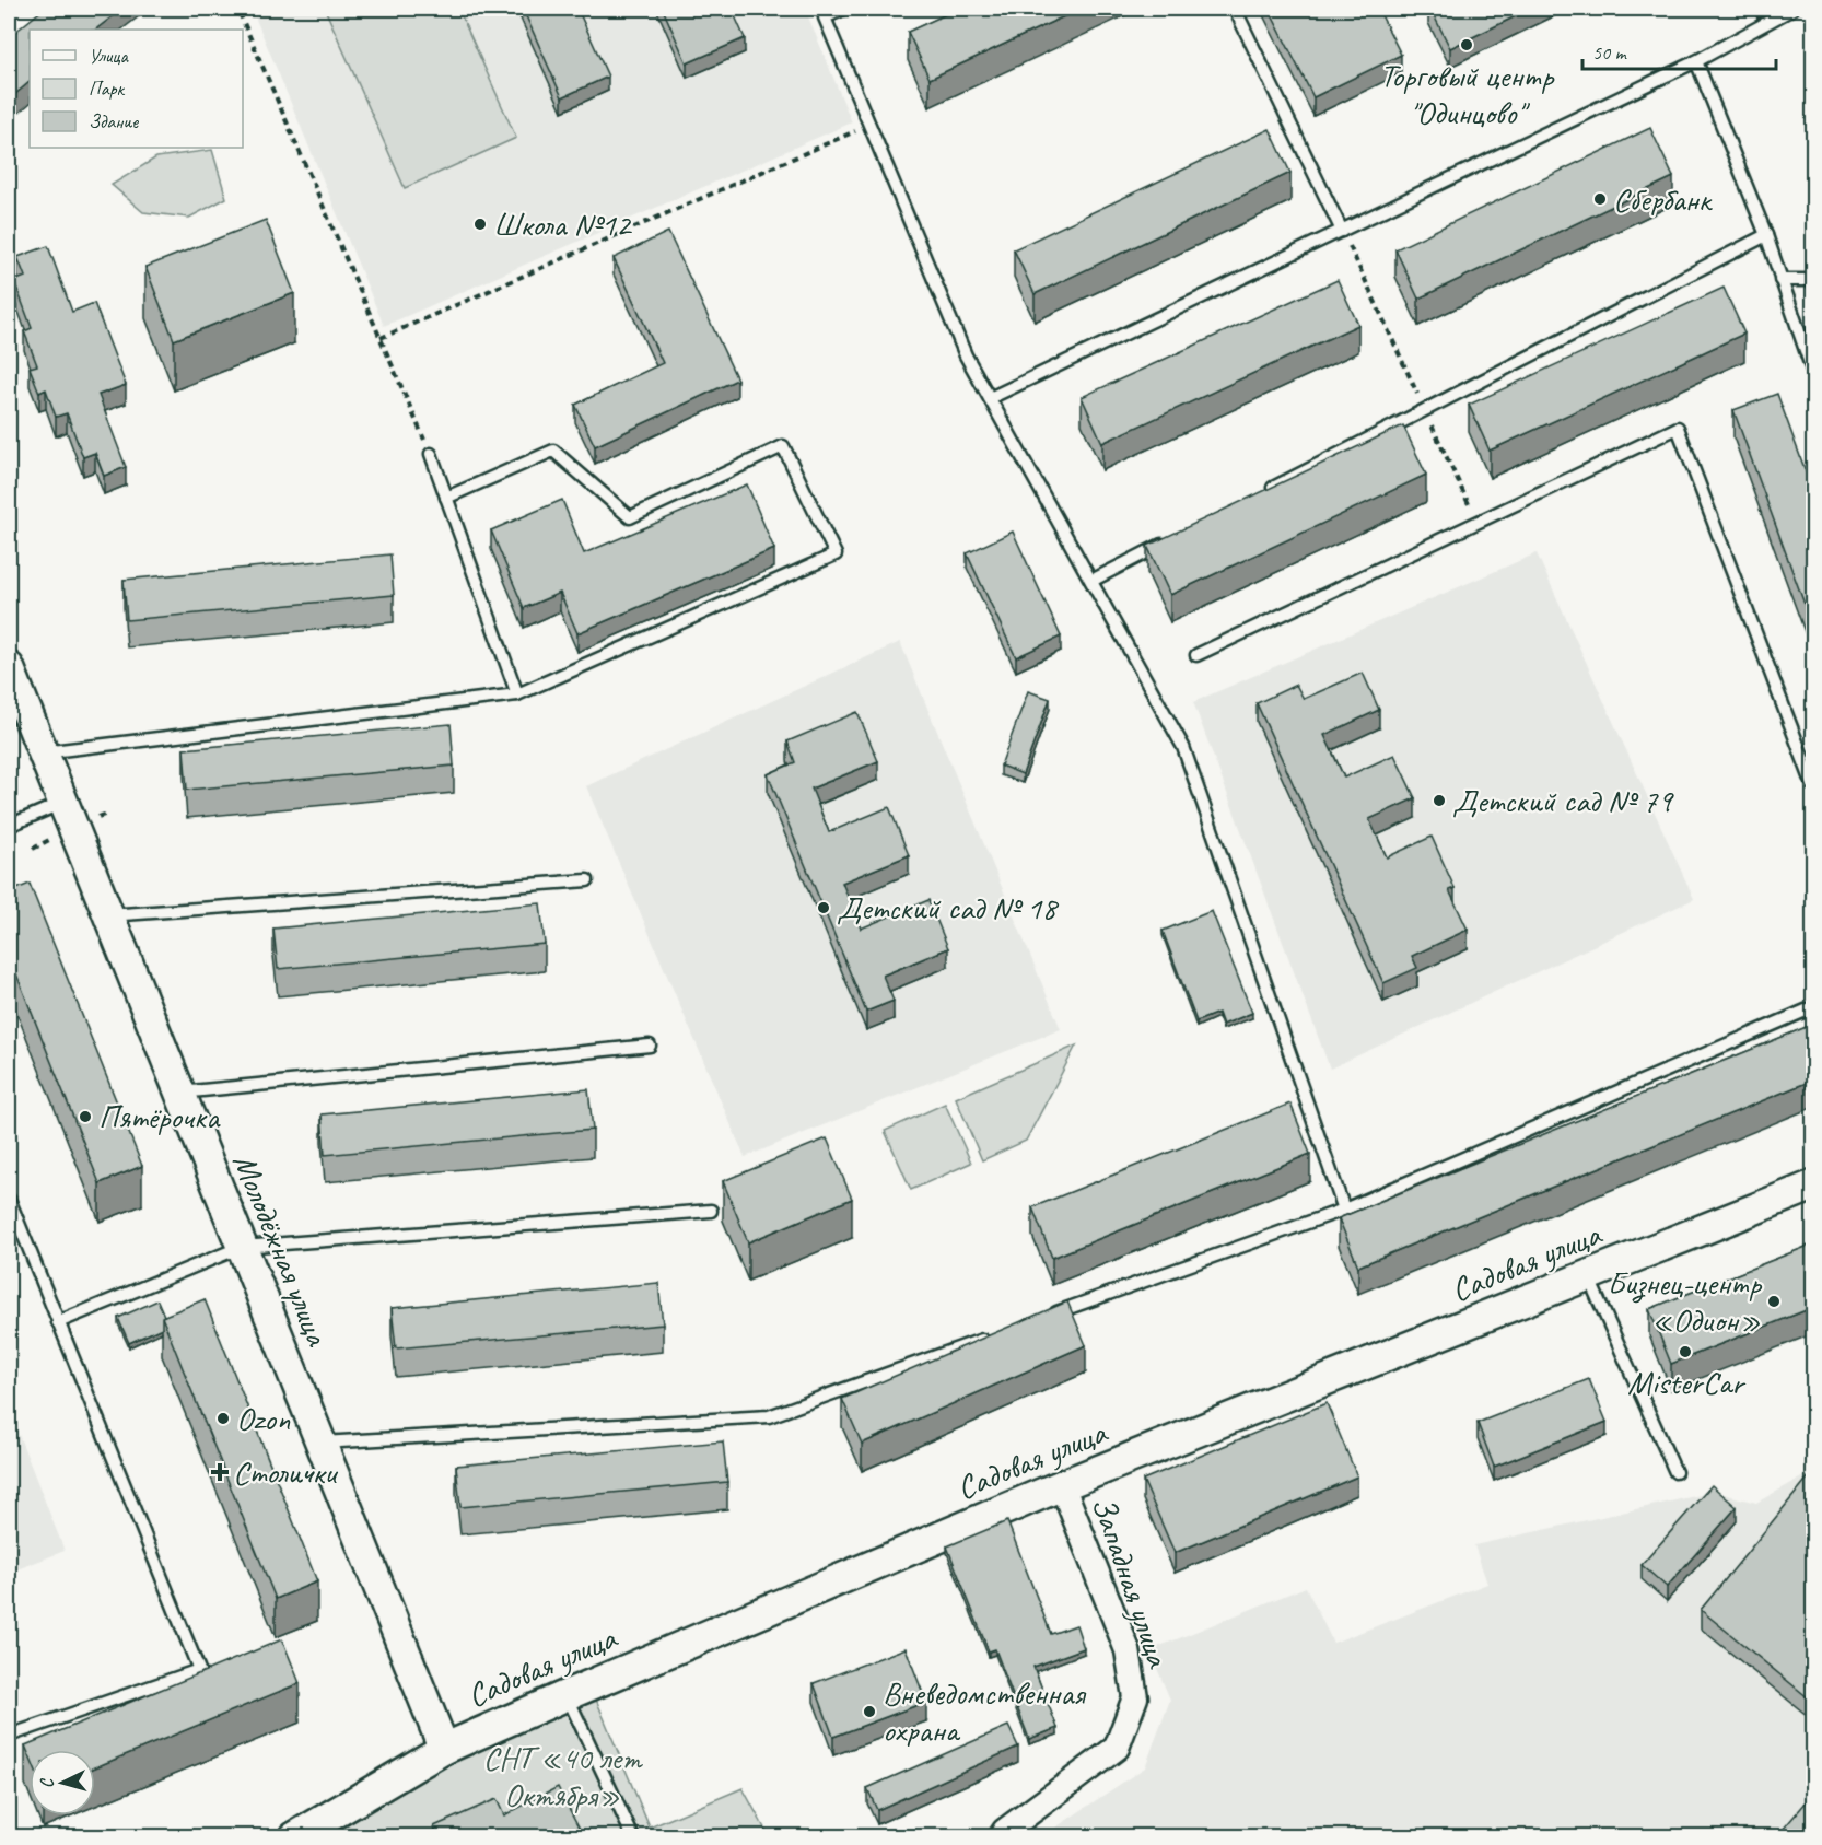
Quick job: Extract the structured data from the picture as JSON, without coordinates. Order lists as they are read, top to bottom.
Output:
{
  "streets": {
    "street": ["Молодёжная улица", "Садовая улица", "Западная улица"]
  },
  "crossings": [
    ["Молодёжная улица", "Садовая улица"],
    ["Садовая улица", "Западная улица"]
  ],
  "parks": ["СНТ «40 лет Октября»"],
  "places": {
    "other": [
      "Торговый центр \"Одинцово\"",
      "Сбербанк",
      "Школа №12",
      "Детский сад № 79",
      "Детский сад № 18",
      "Пятёрочка",
      "Бизнец-центр «Одион»",
      "MisterCar",
      "Ozon",
      "Вневедомственная охрана"
    ],
    "health": ["Столички"]
  },
  "legend": ["Улица", "Парк", "Здание"],
  "scale_bar": "50 m",
  "north": "left"
}
